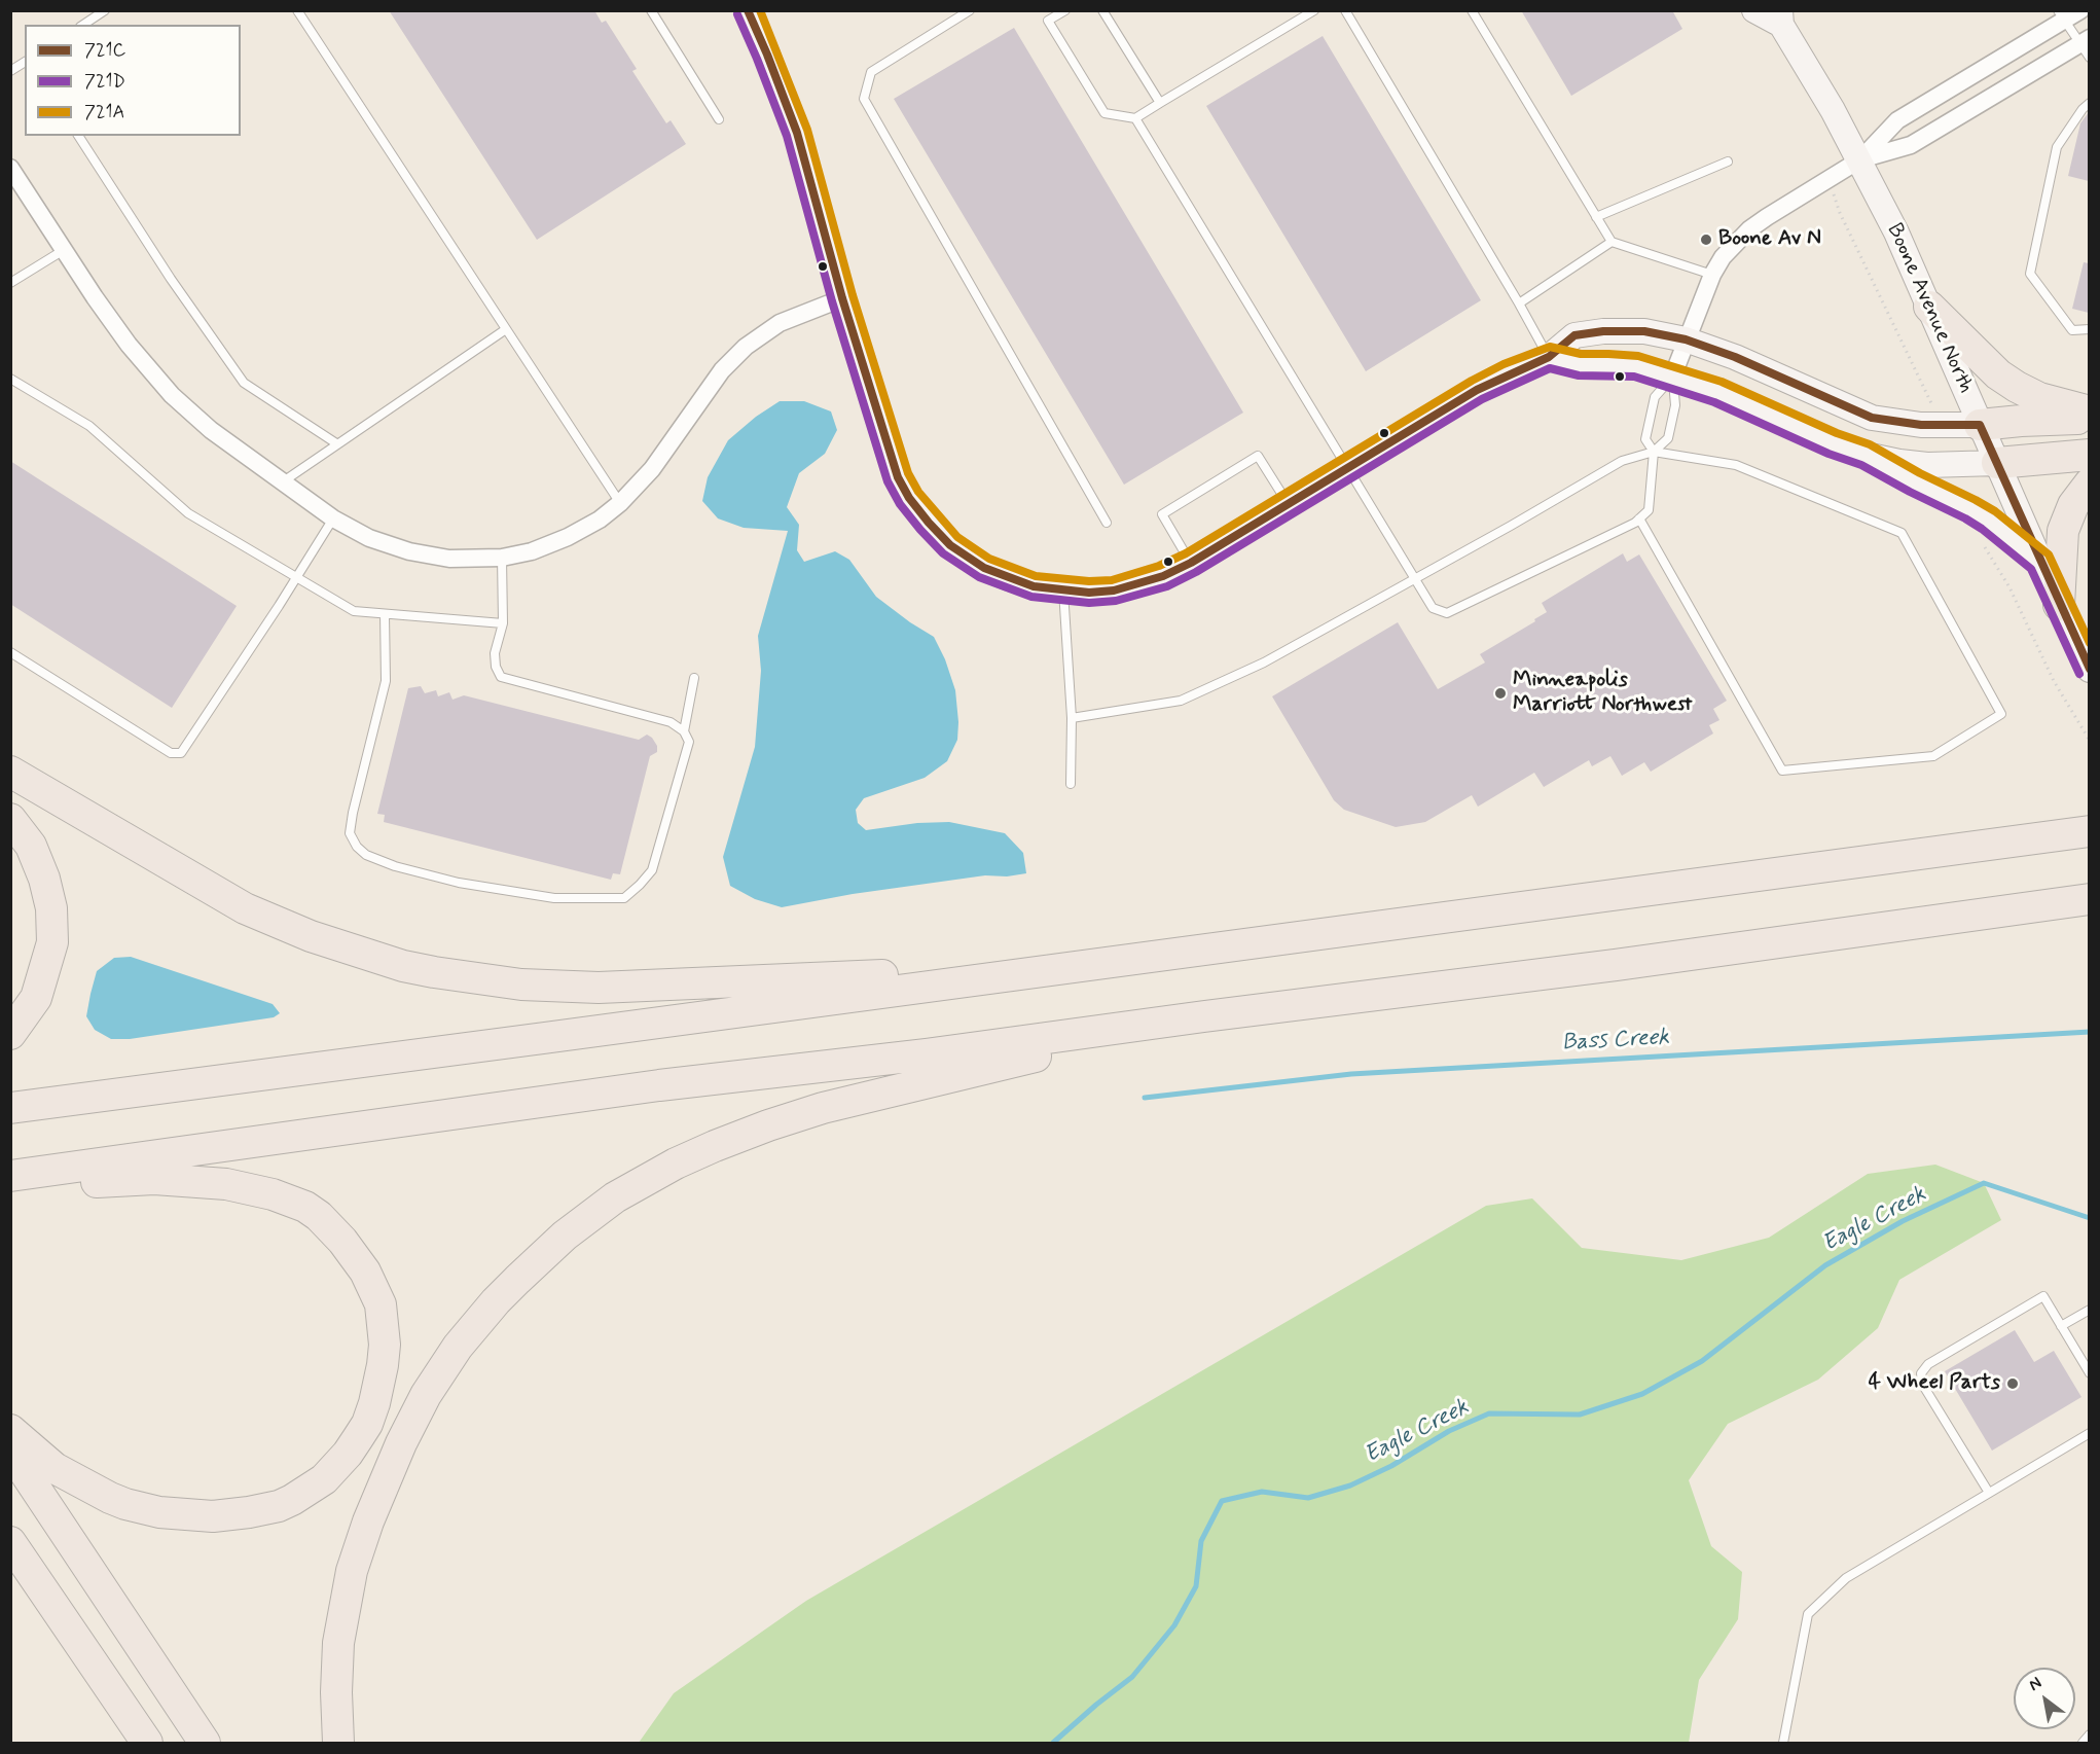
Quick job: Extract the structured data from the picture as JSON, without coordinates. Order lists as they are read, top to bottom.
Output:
{
  "streets": {
    "street": ["Boone Avenue North"]
  },
  "water": ["Bass Creek", "Eagle Creek"],
  "places": ["Boone Av N", "Minneapolis Marriott Northwest", "4 Wheel Parts"],
  "lines": ["transit line 721C", "transit line 721A", "transit line 721D"],
  "legend": ["721C", "721D", "721A"],
  "north": "top left"
}
